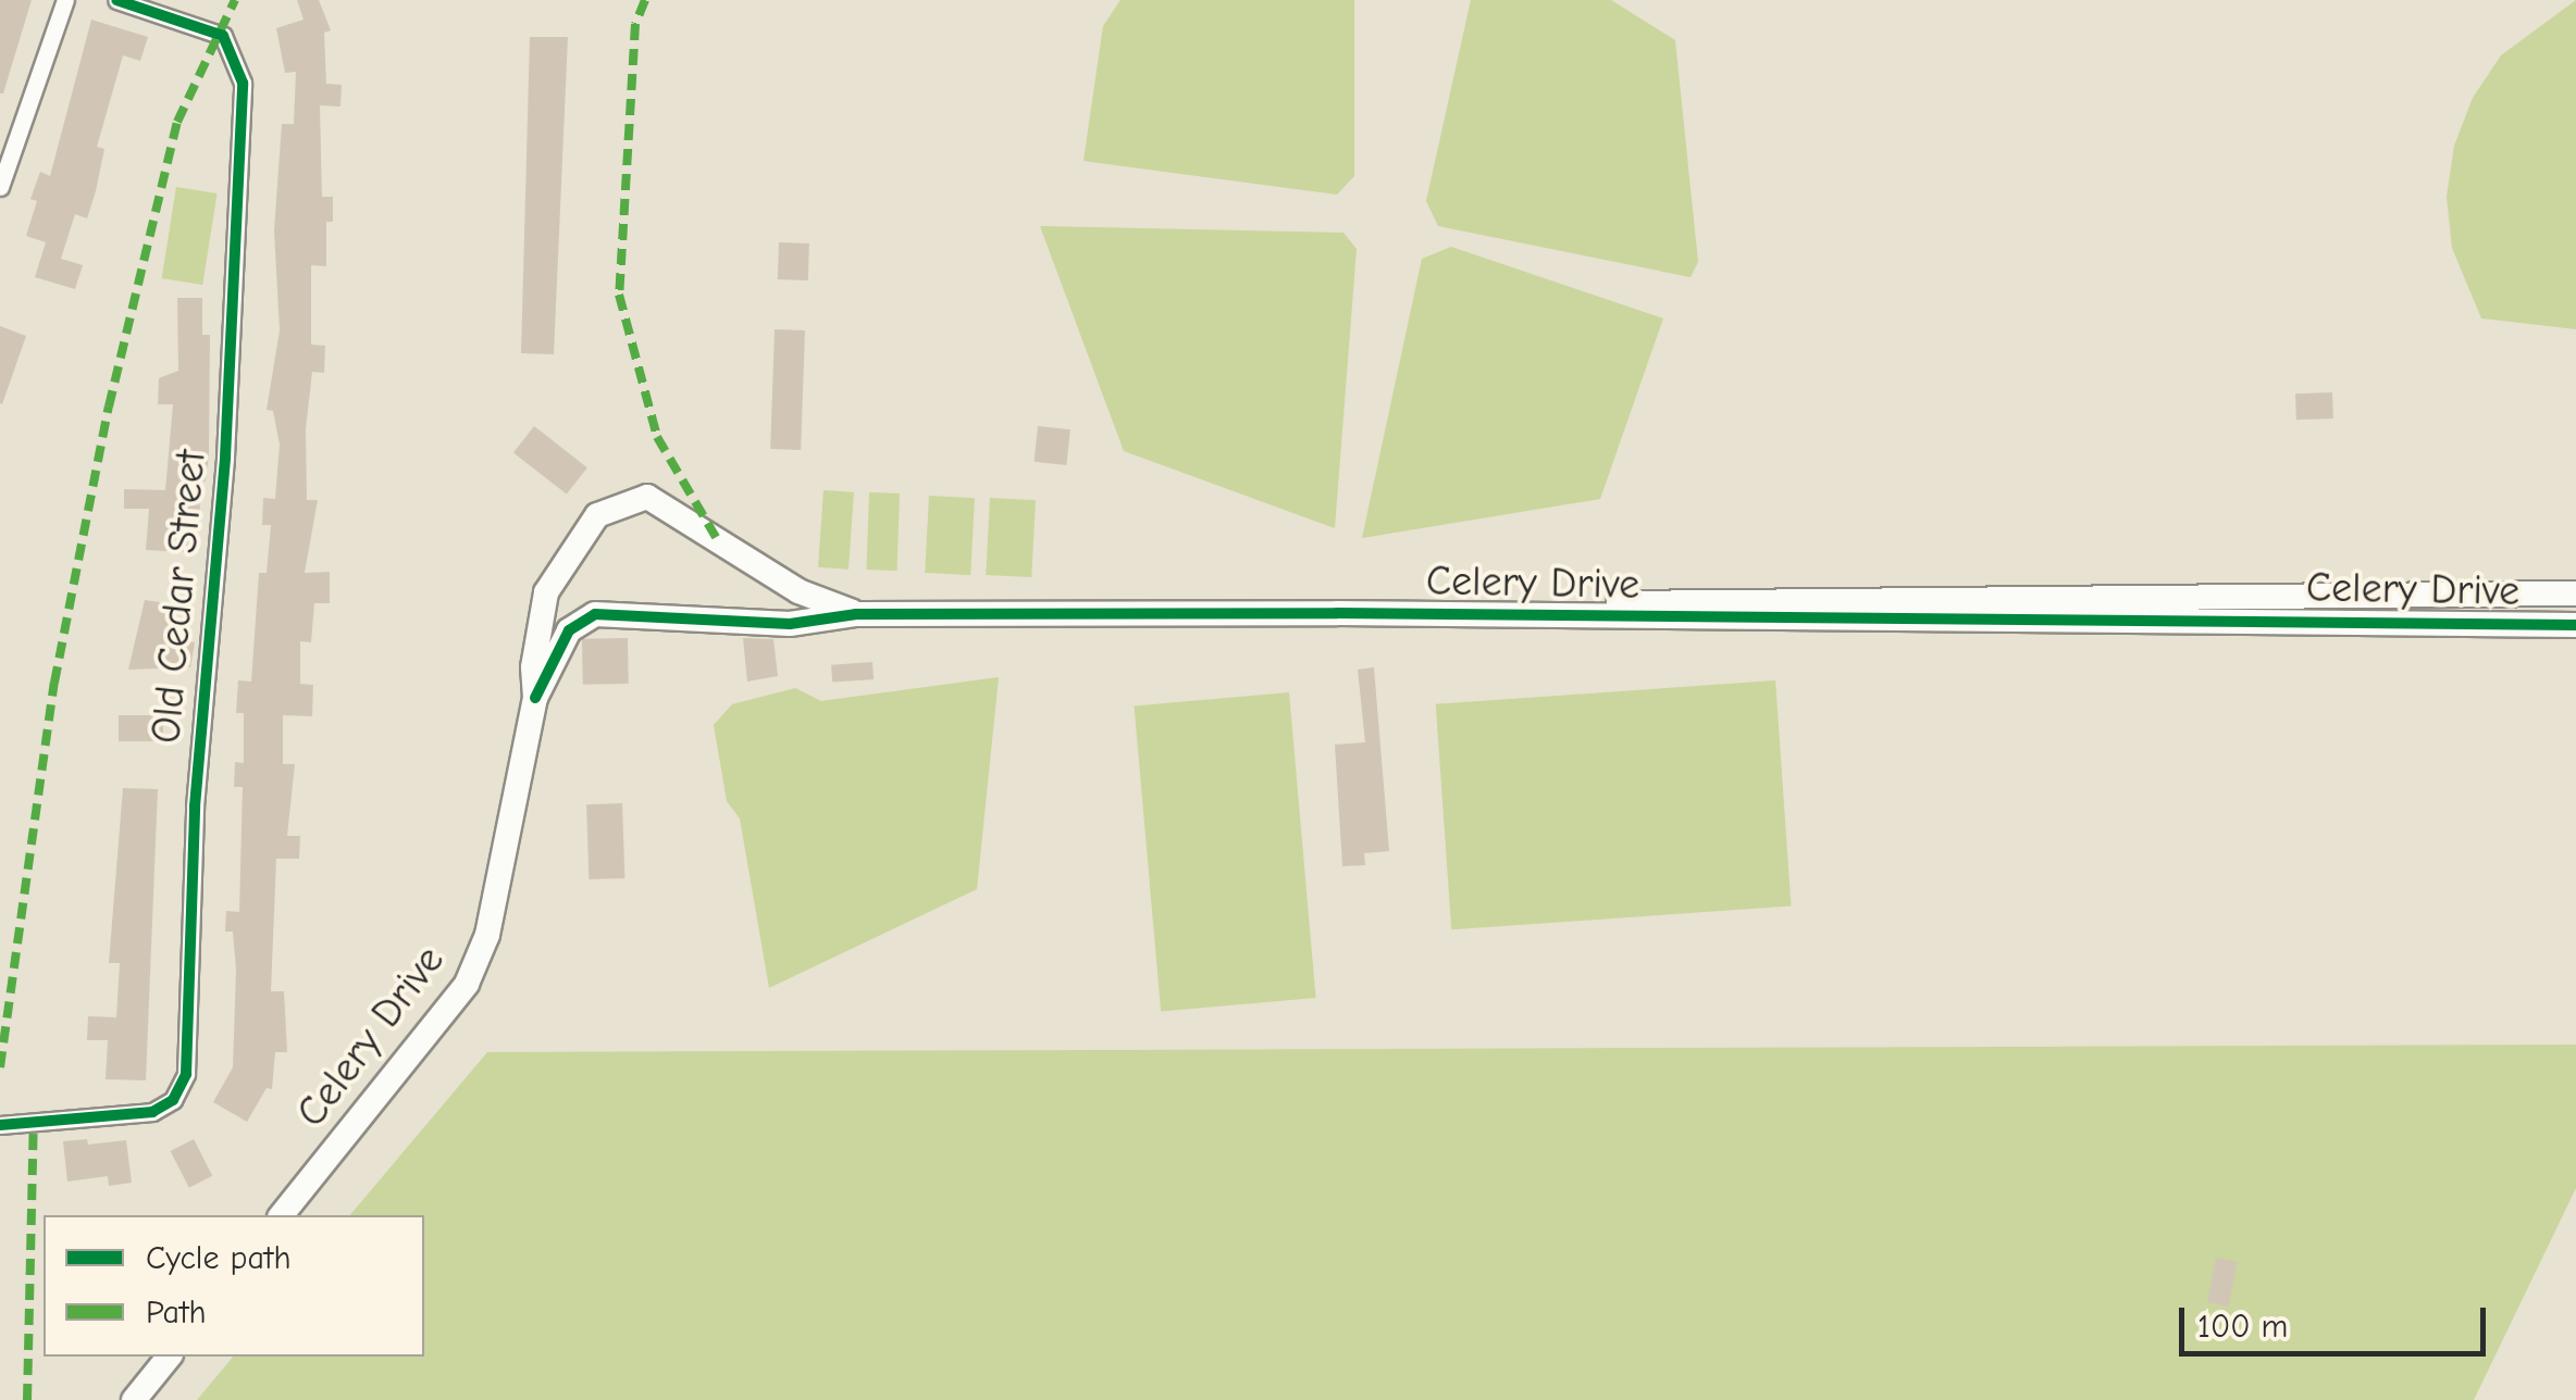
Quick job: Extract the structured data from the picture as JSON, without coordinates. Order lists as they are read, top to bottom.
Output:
{
  "streets": {
    "street": ["Celery Drive", "Old Cedar Street"]
  },
  "legend": ["Cycle path", "Path"],
  "scale_bar": "100 m"
}
